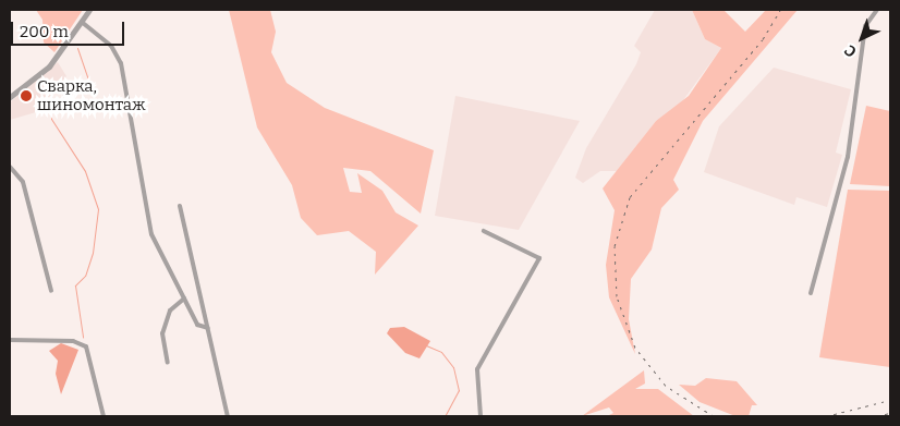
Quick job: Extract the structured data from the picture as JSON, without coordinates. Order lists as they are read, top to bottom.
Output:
{
  "places": ["Сварка, шиномонтаж"],
  "scale_bar": "200 m",
  "north": "bottom left"
}
